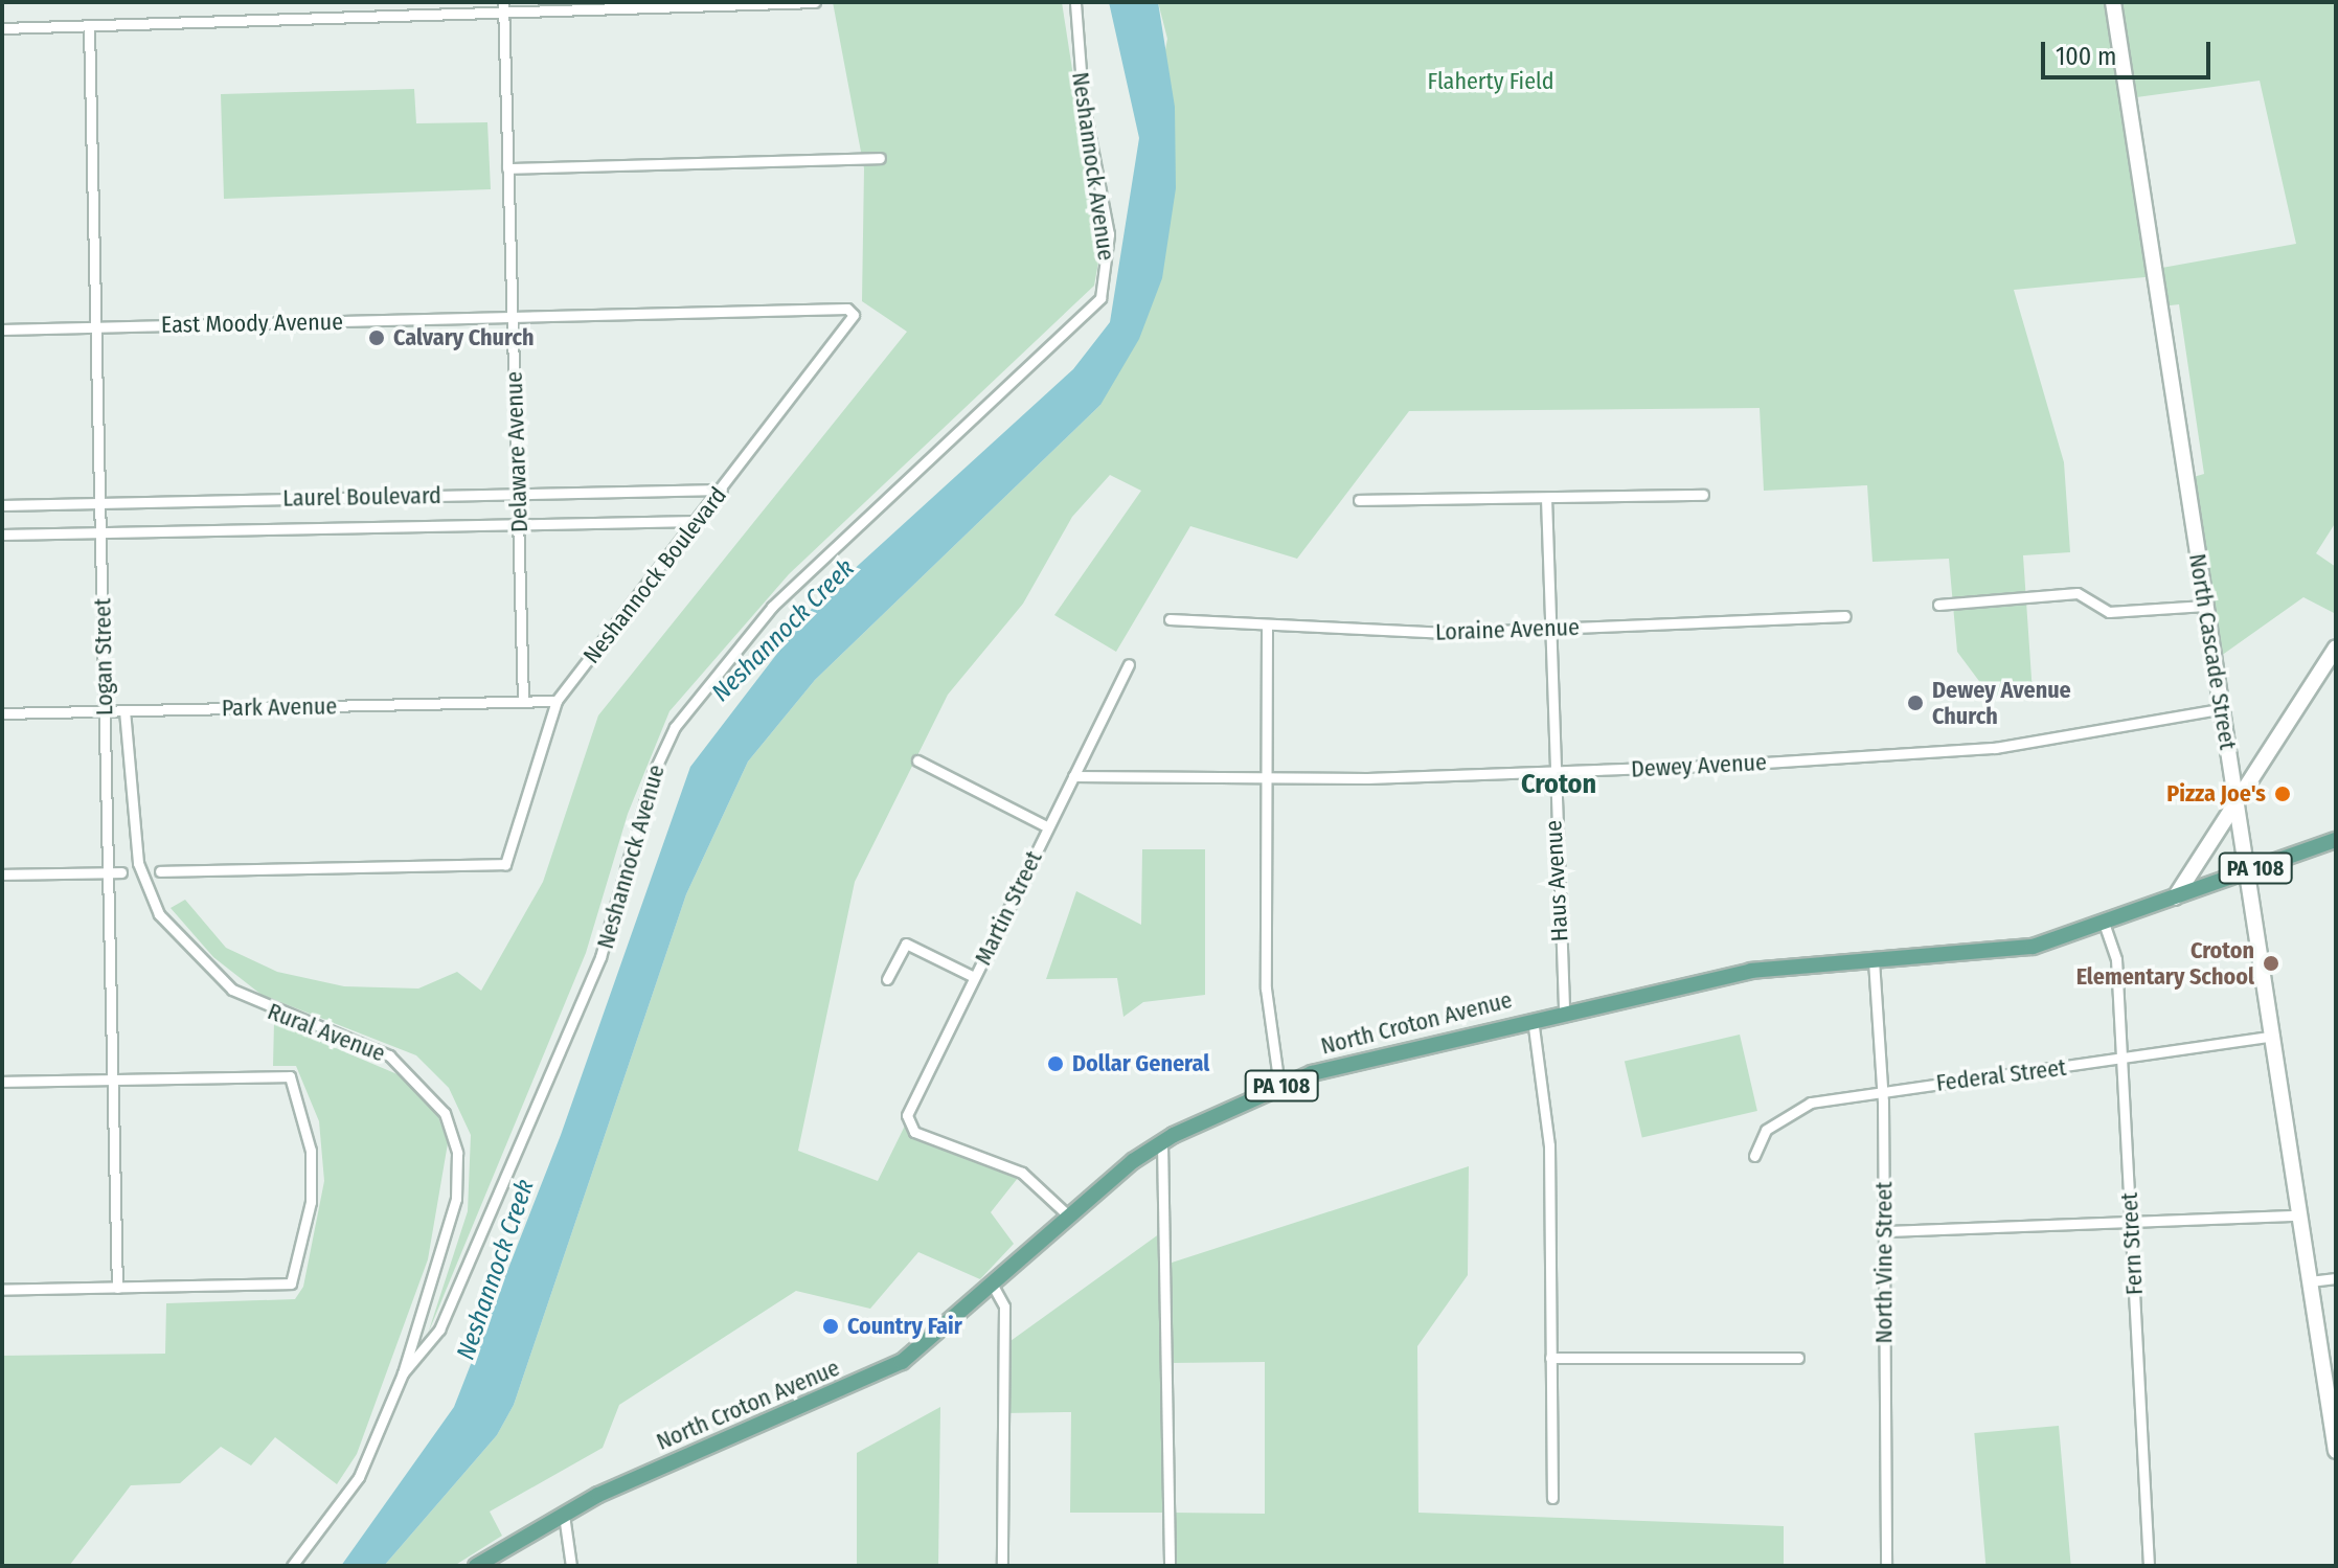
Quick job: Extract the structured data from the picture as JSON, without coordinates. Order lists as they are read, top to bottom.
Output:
{
  "streets": {
    "main road": ["PA 108", "North Croton Avenue"],
    "street": [
      "Neshannock Avenue",
      "East Moody Avenue",
      "Delaware Avenue",
      "Laurel Boulevard",
      "Neshannock Boulevard",
      "Loraine Avenue",
      "North Cascade Street",
      "Logan Street",
      "Park Avenue",
      "Dewey Avenue",
      "Haus Avenue",
      "Martin Street",
      "Rural Avenue",
      "Federal Street",
      "Fern Street",
      "North Vine Street"
    ]
  },
  "crossings": [
    ["Neshannock Avenue", "Rural Avenue"],
    ["East Moody Avenue", "Delaware Avenue"],
    ["East Moody Avenue", "Neshannock Boulevard"],
    ["East Moody Avenue", "Logan Street"],
    ["Delaware Avenue", "Laurel Boulevard"],
    ["Delaware Avenue", "Park Avenue"],
    ["Laurel Boulevard", "Neshannock Boulevard"],
    ["Laurel Boulevard", "Logan Street"],
    ["Neshannock Boulevard", "Park Avenue"],
    ["Loraine Avenue", "Haus Avenue"],
    ["North Cascade Street", "Dewey Avenue"],
    ["North Cascade Street", "North Croton Avenue"],
    ["North Cascade Street", "Federal Street"],
    ["Logan Street", "Park Avenue"],
    ["Park Avenue", "Rural Avenue"],
    ["Dewey Avenue", "Haus Avenue"],
    ["Dewey Avenue", "Martin Street"],
    ["Haus Avenue", "North Croton Avenue"],
    ["Martin Street", "North Croton Avenue"],
    ["North Croton Avenue", "Fern Street"],
    ["North Croton Avenue", "North Vine Street"],
    ["Federal Street", "Fern Street"],
    ["Federal Street", "North Vine Street"]
  ],
  "districts": ["Croton"],
  "water": ["Neshannock Creek"],
  "parks": ["Flaherty Field"],
  "places": [
    "Calvary Church",
    "Dewey Avenue Church",
    "Pizza Joe's",
    "Croton Elementary School",
    "Dollar General",
    "Country Fair"
  ],
  "scale_bar": "100 m"
}
